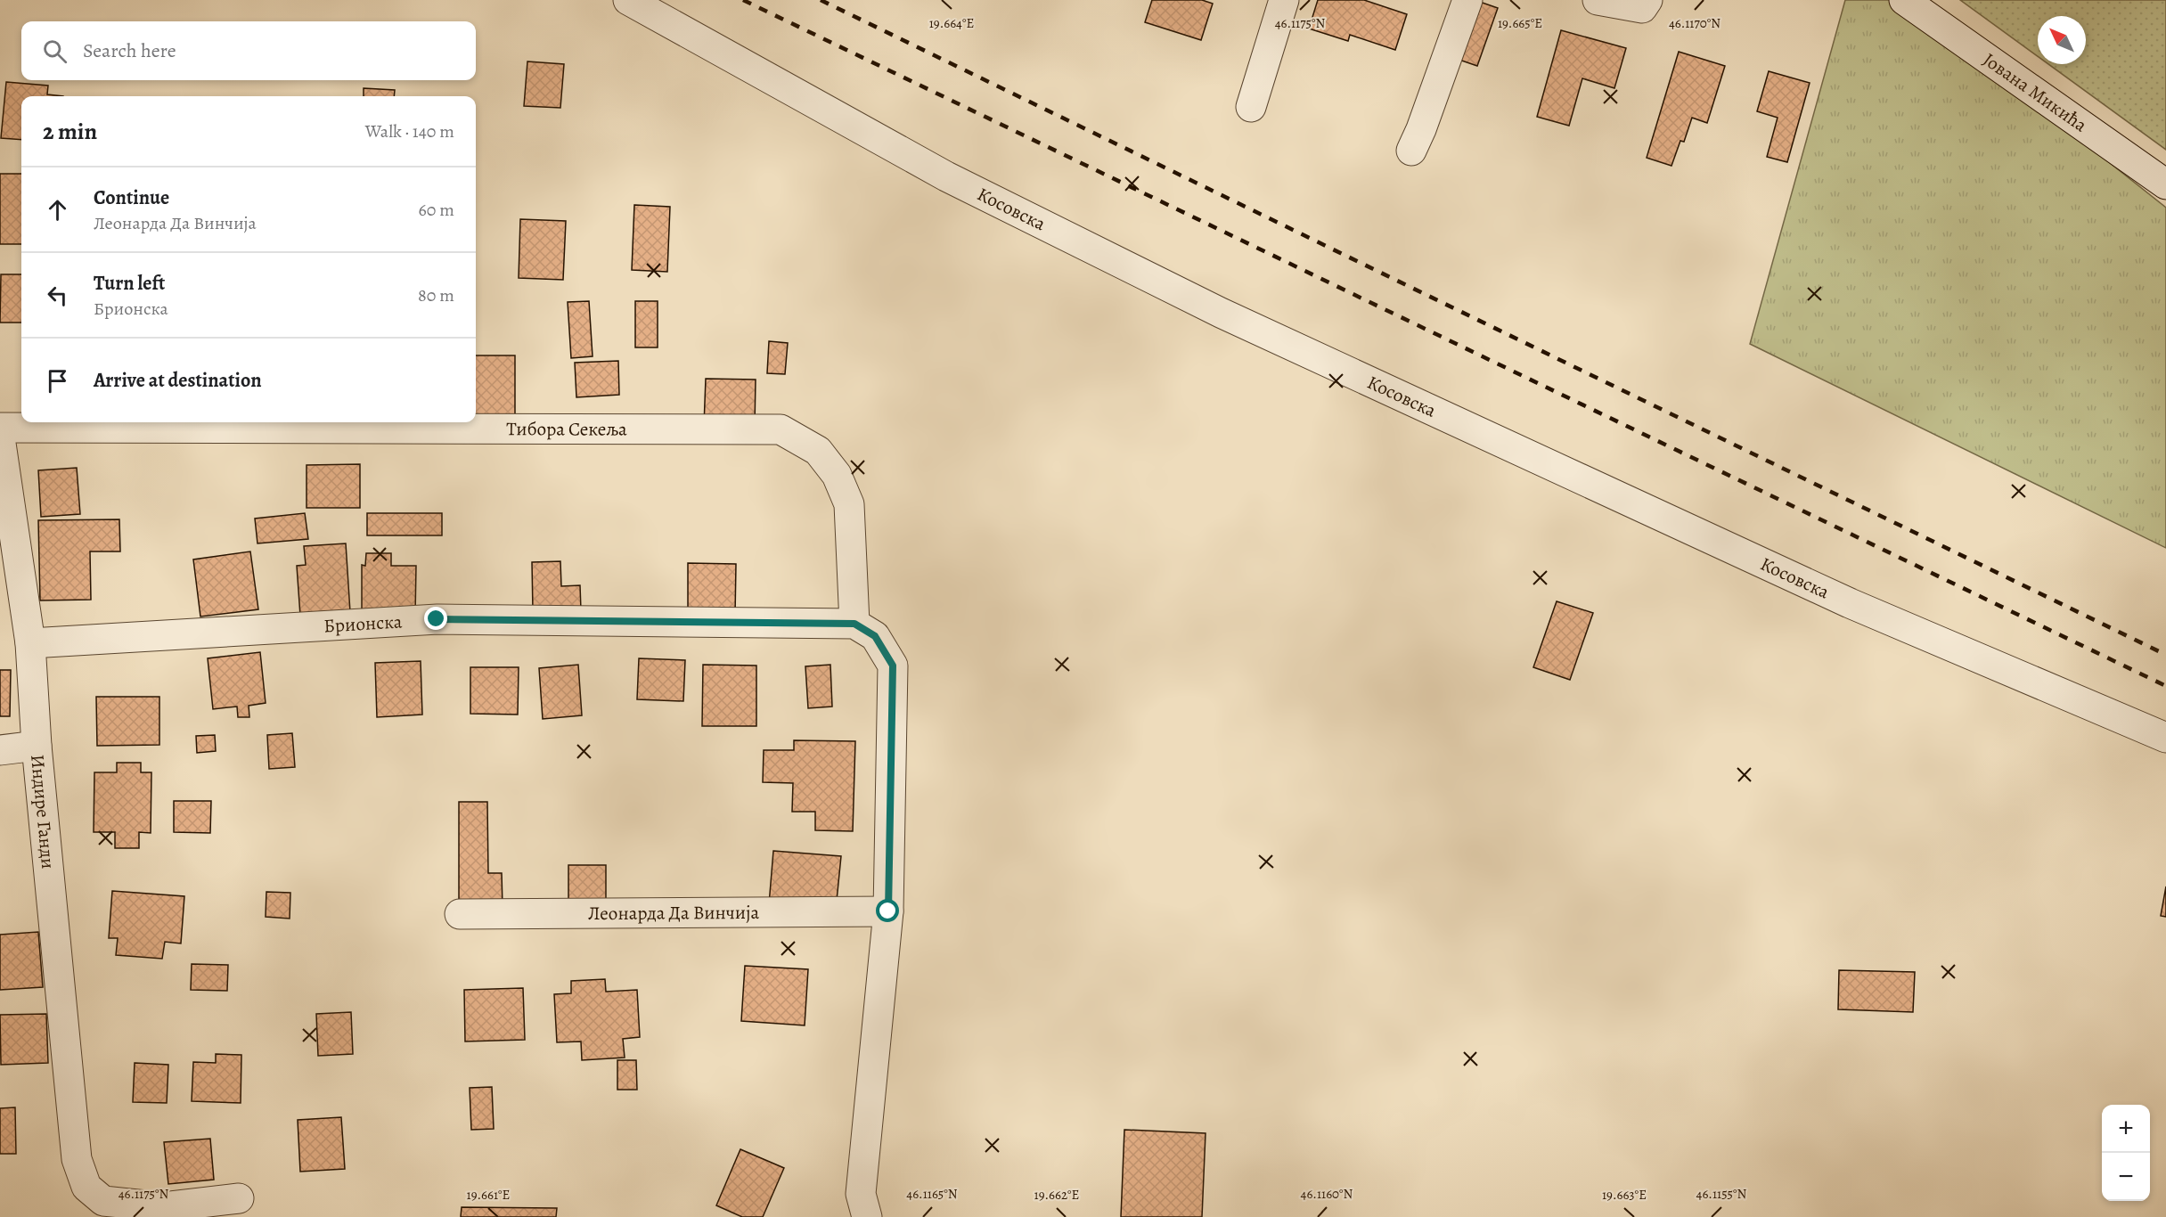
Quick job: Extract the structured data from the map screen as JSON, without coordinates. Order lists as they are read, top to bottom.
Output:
{
  "streets": {
    "street": [
      "Јована Микића",
      "Косовска",
      "Тибора Секеља",
      "Брионска",
      "Индире Ганди",
      "Леонарда Да Винчија"
    ]
  },
  "crossings": [
    ["Тибора Секеља", "Брионска"],
    ["Брионска", "Индире Ганди"]
  ],
  "north": "top left",
  "page": {
    "search": "Search here",
    "heading": ["2 min", "Walk · 140 m"],
    "list": [
      ["Continue", "Леонарда Да Винчија", "60 m"],
      ["Turn left", "Брионска", "80 m"],
      "Arrive at destination"
    ],
    "map_buttons": ["+", "−"]
  },
  "coordinates": [
    "19.664°E",
    "19.665°E",
    "46.1175°N",
    "46.1170°N",
    "46.1165°N",
    "46.1160°N",
    "46.1155°N",
    "19.661°E",
    "19.662°E",
    "19.663°E"
  ]
}
